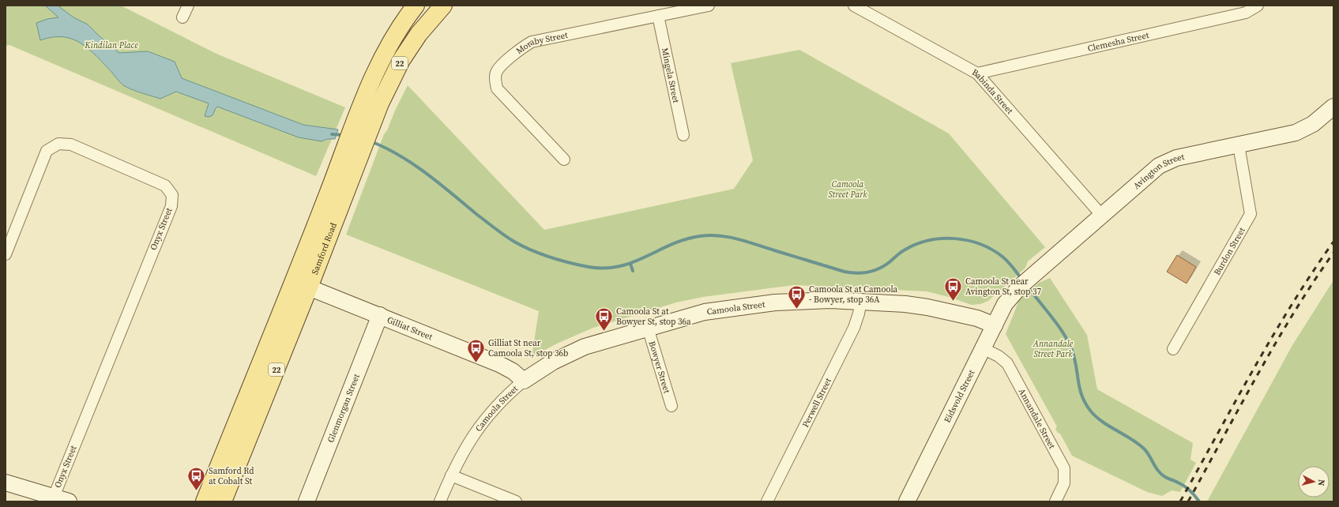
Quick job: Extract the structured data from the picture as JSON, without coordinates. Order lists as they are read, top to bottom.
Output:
{
  "streets": {
    "main road": ["22", "Samford Road"],
    "street": [
      "Clemesha Street",
      "Moraby Street",
      "Mingela Street",
      "Babinda Street",
      "Avington Street",
      "Onyx Street",
      "Burdon Street",
      "Camoola Street",
      "Gilliat Street",
      "Bowyer Street",
      "Eidsvold Street",
      "Perwell Street",
      "Glenmorgan Street",
      "Annandale Street"
    ]
  },
  "crossings": [
    ["Clemesha Street", "Babinda Street"],
    ["Moraby Street", "Mingela Street"],
    ["Babinda Street", "Avington Street"],
    ["Avington Street", "Burdon Street"],
    ["Avington Street", "Eidsvold Street"],
    ["Samford Road", "Gilliat Street"],
    ["Camoola Street", "Gilliat Street"],
    ["Camoola Street", "Bowyer Street"],
    ["Camoola Street", "Eidsvold Street"],
    ["Camoola Street", "Perwell Street"],
    ["Gilliat Street", "Glenmorgan Street"],
    ["Eidsvold Street", "Annandale Street"]
  ],
  "parks": ["Kindilan Place", "Camoola Street Park", "Annandale Street Park"],
  "places": {
    "bus stop": [
      "Camoola St near Avington St, stop 37",
      "Camoola St at Camoola - Bowyer, stop 36A",
      "Camoola St at Bowyer St, stop 36a",
      "Gilliat St near Camoola St, stop 36b",
      "Samford Rd at Cobalt St"
    ]
  },
  "north": "right"
}
